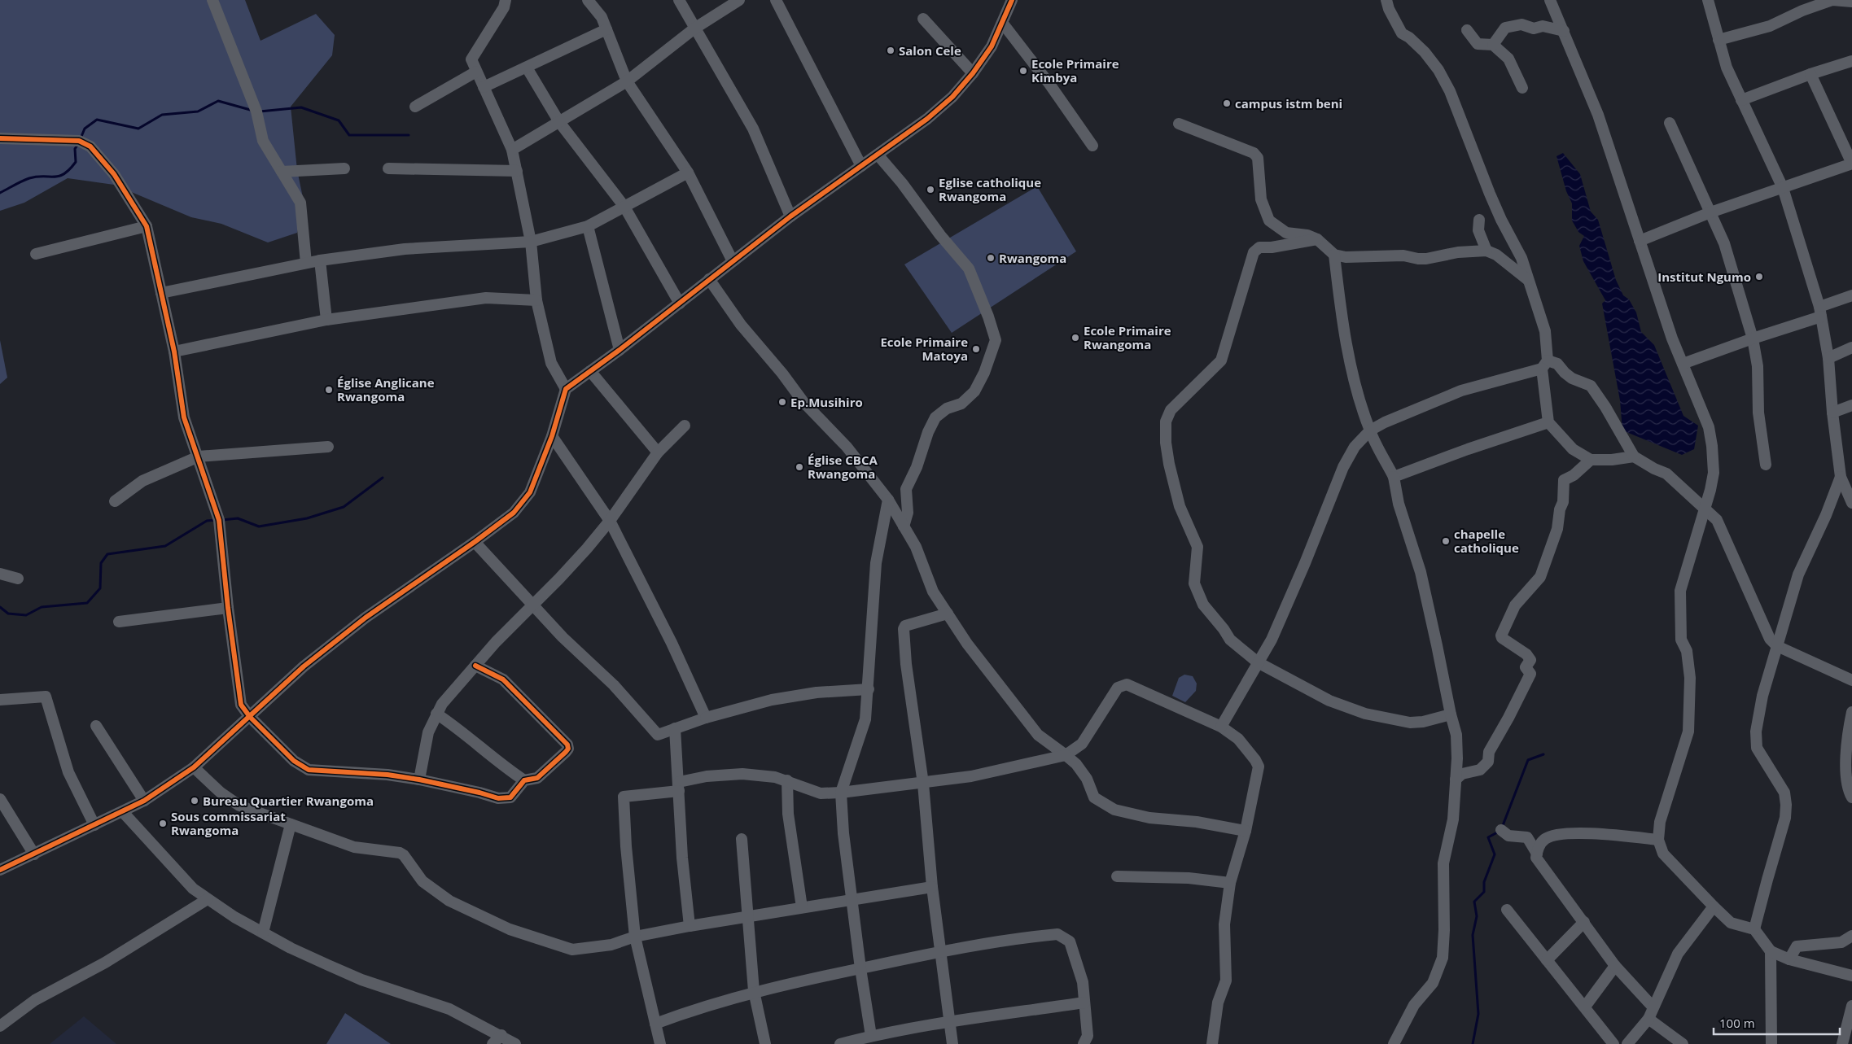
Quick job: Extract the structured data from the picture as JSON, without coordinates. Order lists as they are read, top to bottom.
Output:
{
  "places": [
    "Salon Cele",
    "Ecole Primaire Kimbya",
    "campus istm beni",
    "Eglise catholique Rwangoma",
    "Rwangoma",
    "Institut Ngumo",
    "Ecole Primaire Rwangoma",
    "Ecole Primaire Matoya",
    "Église Anglicane Rwangoma",
    "Ep.Musihiro",
    "Église CBCA Rwangoma",
    "chapelle catholique",
    "Bureau Quartier Rwangoma",
    "Sous commissariat Rwangoma"
  ],
  "scale_bar": "100 m"
}
